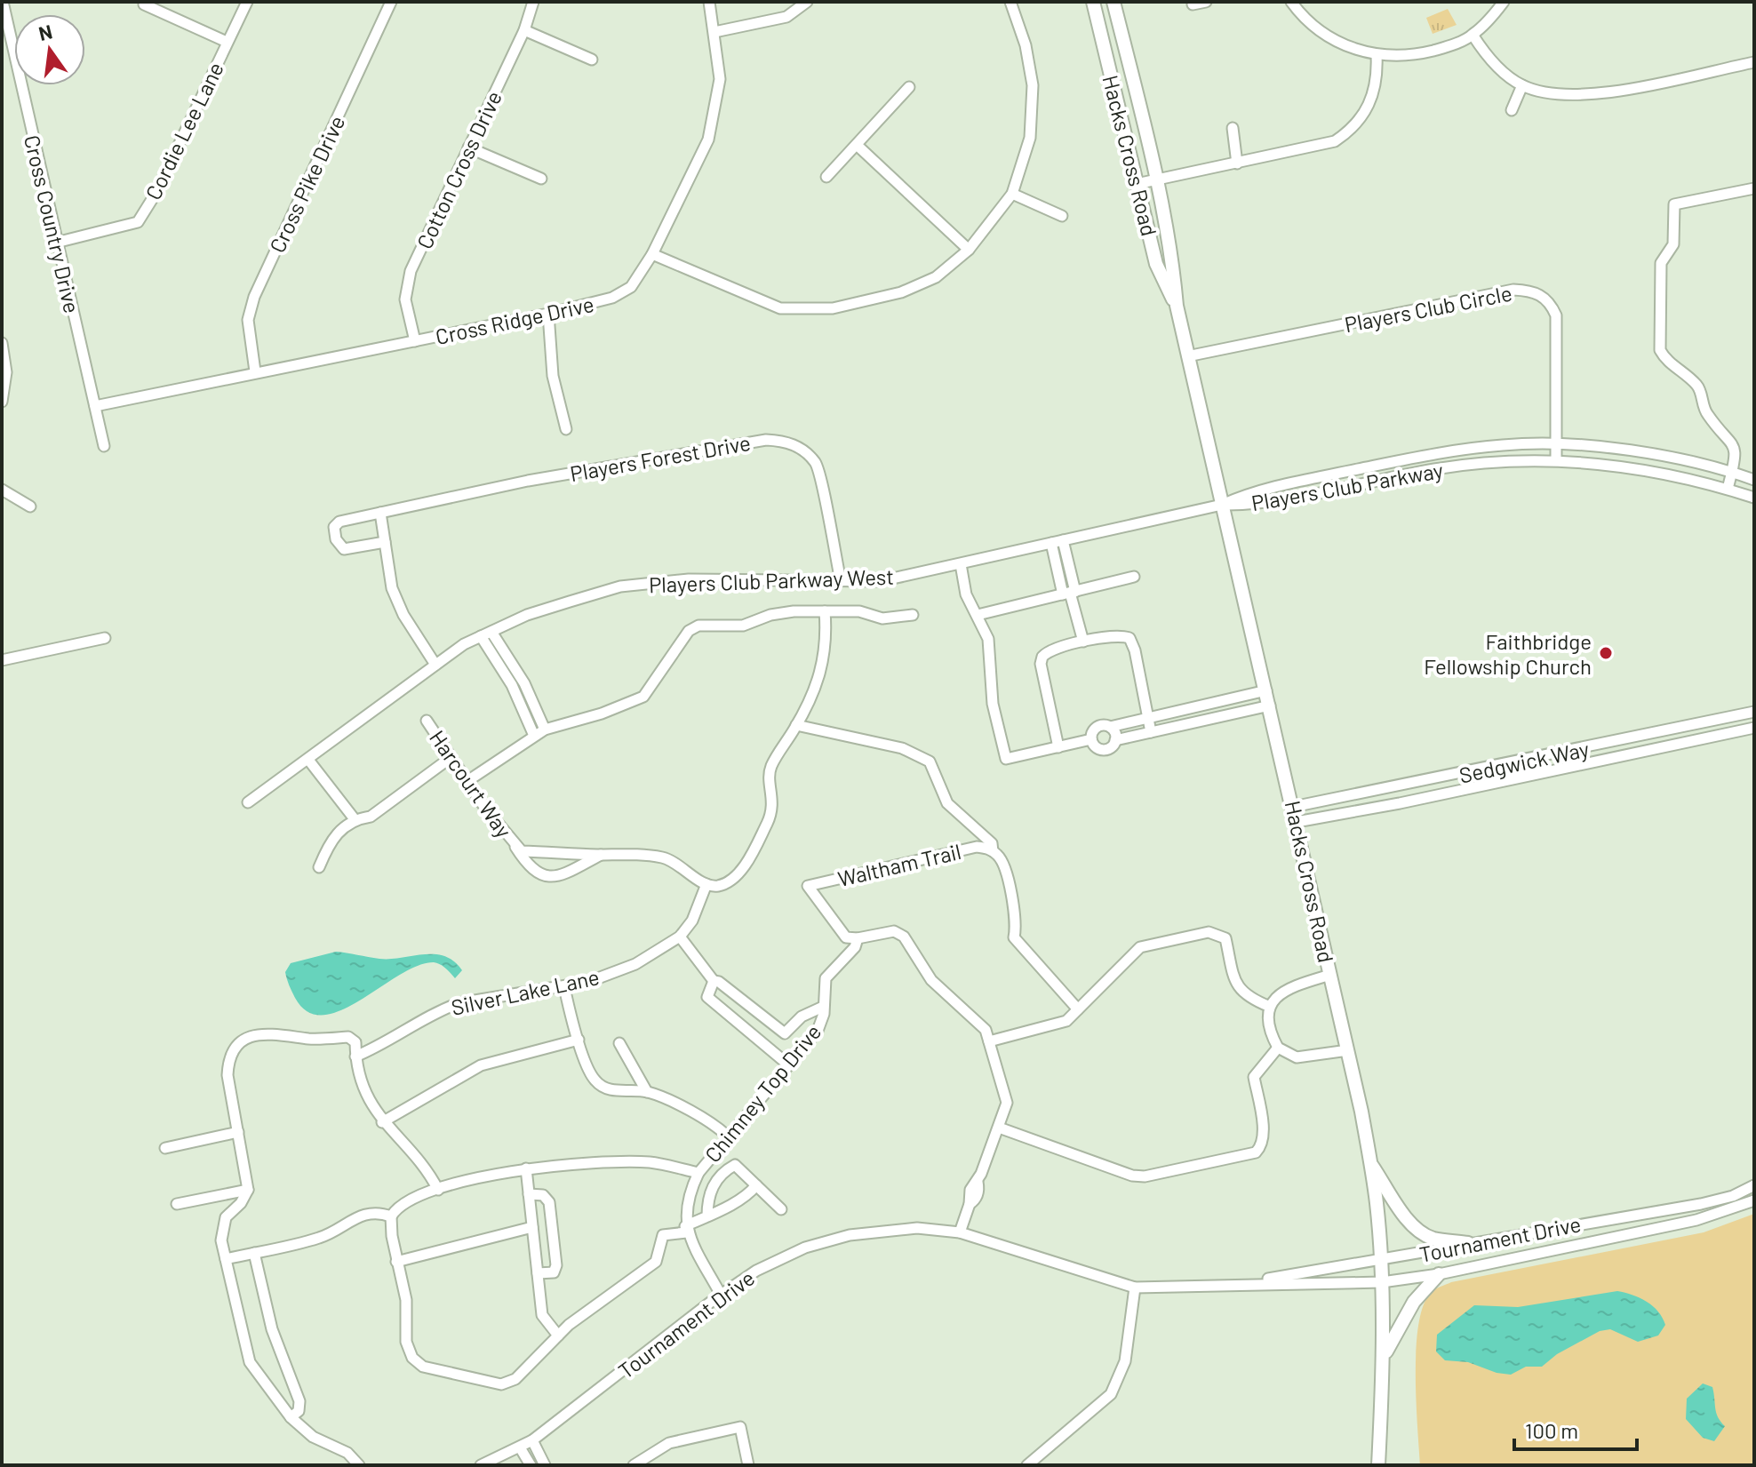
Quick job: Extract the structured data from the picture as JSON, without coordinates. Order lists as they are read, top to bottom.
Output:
{
  "streets": {
    "main road": ["Hacks Cross Road"],
    "street": [
      "Cordie Lee Lane",
      "Cotton Cross Drive",
      "Cross Pike Drive",
      "Cross Country Drive",
      "Players Club Circle",
      "Cross Ridge Drive",
      "Players Forest Drive",
      "Players Club Parkway",
      "Players Club Parkway West",
      "Sedgwick Way",
      "Harcourt Way",
      "Waltham Trail",
      "Silver Lake Lane",
      "Chimney Top Drive",
      "Tournament Drive"
    ]
  },
  "crossings": [
    ["Cordie Lee Lane", "Cross Country Drive"],
    ["Hacks Cross Road", "Players Club Circle"],
    ["Hacks Cross Road", "Players Club Parkway"],
    ["Hacks Cross Road", "Players Club Parkway West"],
    ["Hacks Cross Road", "Sedgwick Way"],
    ["Hacks Cross Road", "Tournament Drive"],
    ["Cotton Cross Drive", "Cross Ridge Drive"],
    ["Cross Pike Drive", "Cross Ridge Drive"],
    ["Cross Country Drive", "Cross Ridge Drive"],
    ["Players Club Circle", "Players Club Parkway"],
    ["Players Forest Drive", "Players Club Parkway West"],
    ["Players Club Parkway", "Players Club Parkway West"],
    ["Harcourt Way", "Silver Lake Lane"],
    ["Waltham Trail", "Chimney Top Drive"]
  ],
  "places": ["Faithbridge Fellowship Church"],
  "scale_bar": "100 m",
  "north": "top"
}
